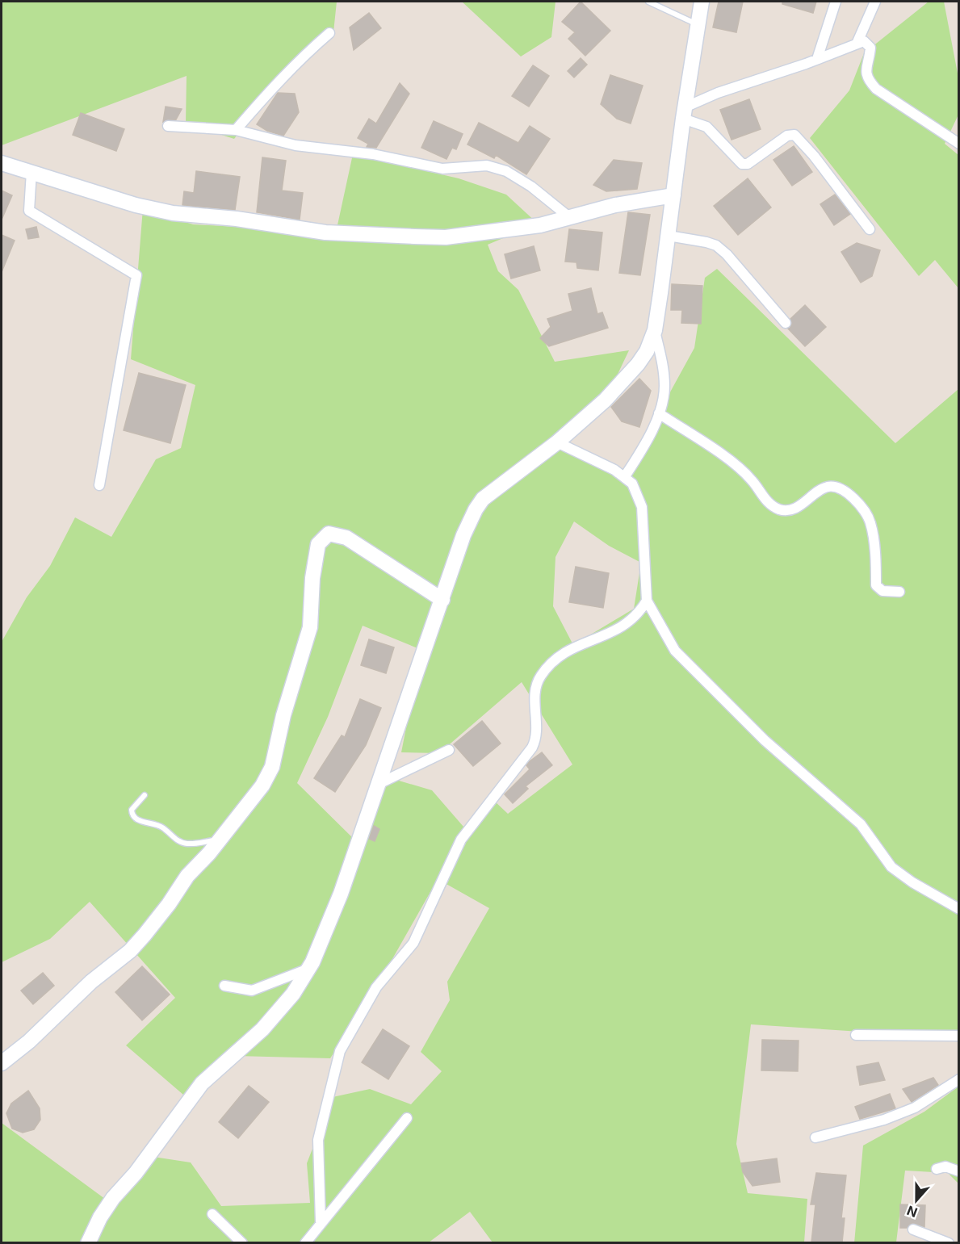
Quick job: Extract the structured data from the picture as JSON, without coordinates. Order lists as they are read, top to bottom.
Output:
{
  "north": "bottom"
}
